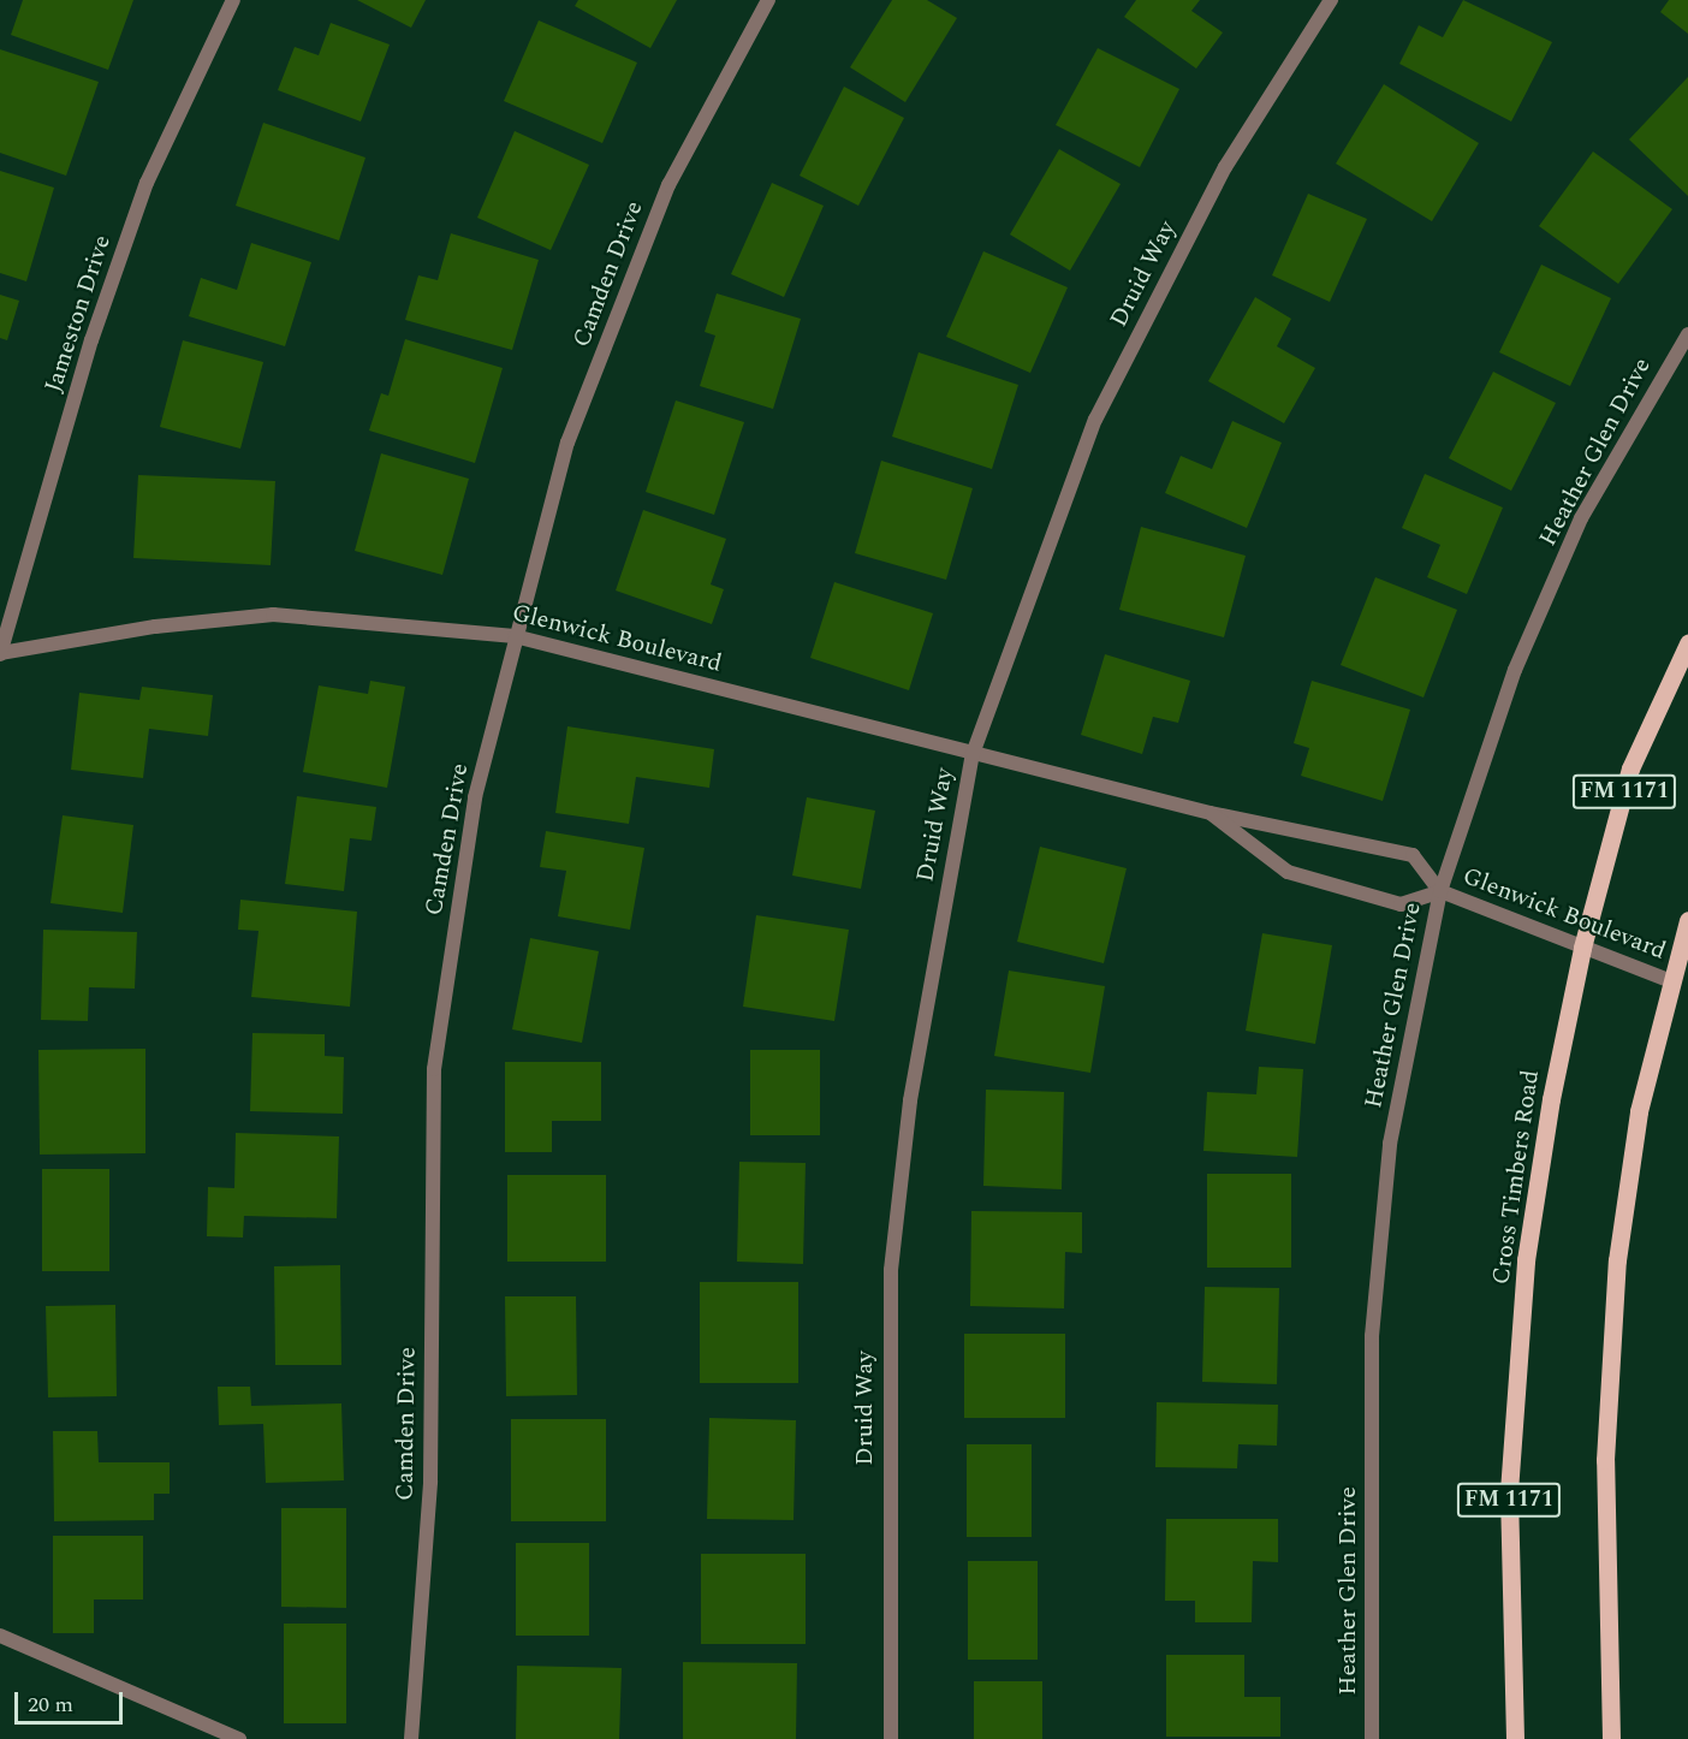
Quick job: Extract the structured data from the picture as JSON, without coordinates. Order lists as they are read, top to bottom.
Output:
{
  "streets": {
    "main road": ["FM 1171", "Cross Timbers Road"],
    "street": [
      "Camden Drive",
      "Druid Way",
      "Jameston Drive",
      "Heather Glen Drive",
      "Glenwick Boulevard"
    ]
  },
  "crossings": [
    ["Camden Drive", "Glenwick Boulevard"],
    ["Druid Way", "Glenwick Boulevard"],
    ["Jameston Drive", "Glenwick Boulevard"],
    ["Heather Glen Drive", "Glenwick Boulevard"],
    ["Glenwick Boulevard", "Cross Timbers Road"]
  ],
  "scale_bar": "20 m"
}
